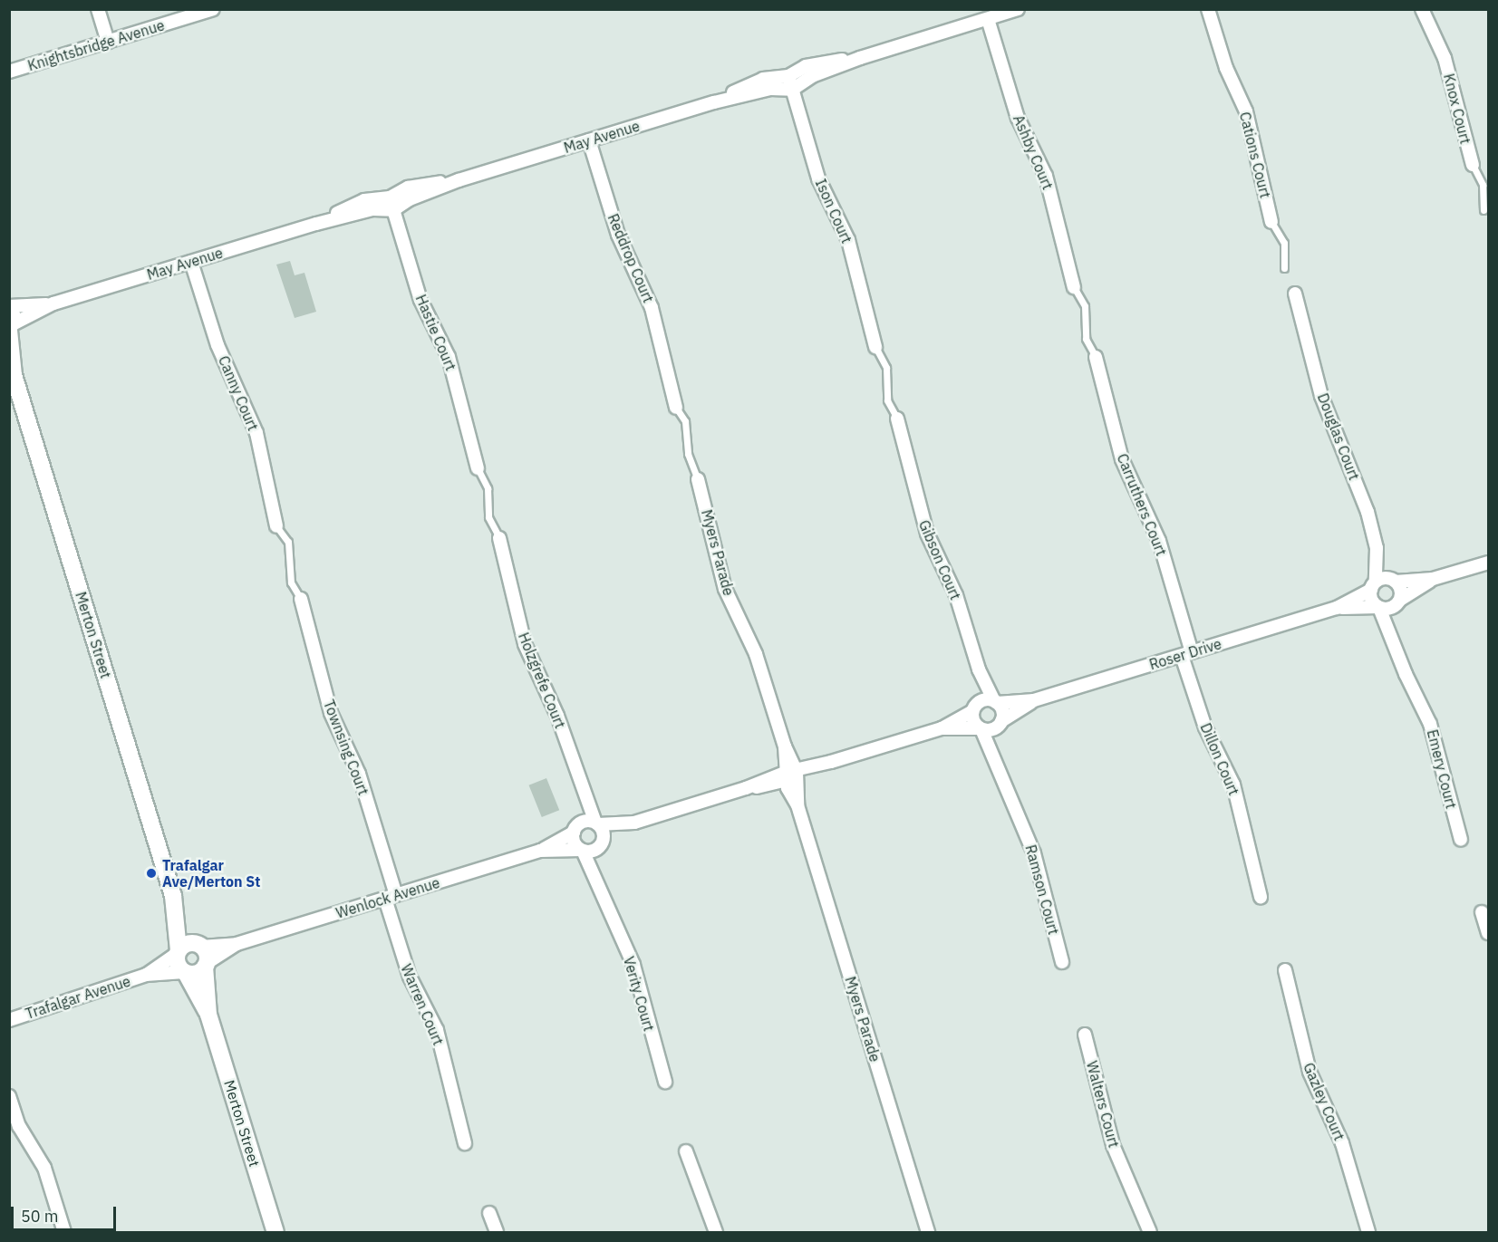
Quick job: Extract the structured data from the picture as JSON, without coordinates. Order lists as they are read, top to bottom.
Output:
{
  "streets": {
    "street": [
      "Knightsbridge Avenue",
      "Knox Court",
      "May Avenue",
      "Ashby Court",
      "Cations Court",
      "Ison Court",
      "Reddrop Court",
      "Hastie Court",
      "Canny Court",
      "Douglas Court",
      "Carruthers Court",
      "Myers Parade",
      "Gibson Court",
      "Merton Street",
      "Roser Drive",
      "Holzgrefe Court",
      "Townsing Court",
      "Dillon Court",
      "Emery Court",
      "Ramson Court",
      "Wenlock Avenue",
      "Verity Court",
      "Trafalgar Avenue",
      "Warren Court",
      "Gazley Court",
      "Walters Court"
    ]
  },
  "crossings": [
    ["May Avenue", "Ashby Court"],
    ["May Avenue", "Ison Court"],
    ["May Avenue", "Reddrop Court"],
    ["May Avenue", "Hastie Court"],
    ["May Avenue", "Canny Court"],
    ["May Avenue", "Merton Street"],
    ["Douglas Court", "Roser Drive"],
    ["Douglas Court", "Emery Court"],
    ["Carruthers Court", "Roser Drive"],
    ["Carruthers Court", "Dillon Court"],
    ["Gibson Court", "Roser Drive"],
    ["Gibson Court", "Ramson Court"],
    ["Merton Street", "Wenlock Avenue"],
    ["Merton Street", "Trafalgar Avenue"],
    ["Roser Drive", "Dillon Court"],
    ["Roser Drive", "Emery Court"],
    ["Roser Drive", "Ramson Court"],
    ["Holzgrefe Court", "Wenlock Avenue"],
    ["Holzgrefe Court", "Verity Court"],
    ["Townsing Court", "Wenlock Avenue"],
    ["Townsing Court", "Warren Court"],
    ["Wenlock Avenue", "Verity Court"],
    ["Wenlock Avenue", "Trafalgar Avenue"],
    ["Wenlock Avenue", "Warren Court"]
  ],
  "places": ["Trafalgar Ave/Merton St"],
  "scale_bar": "50 m"
}
